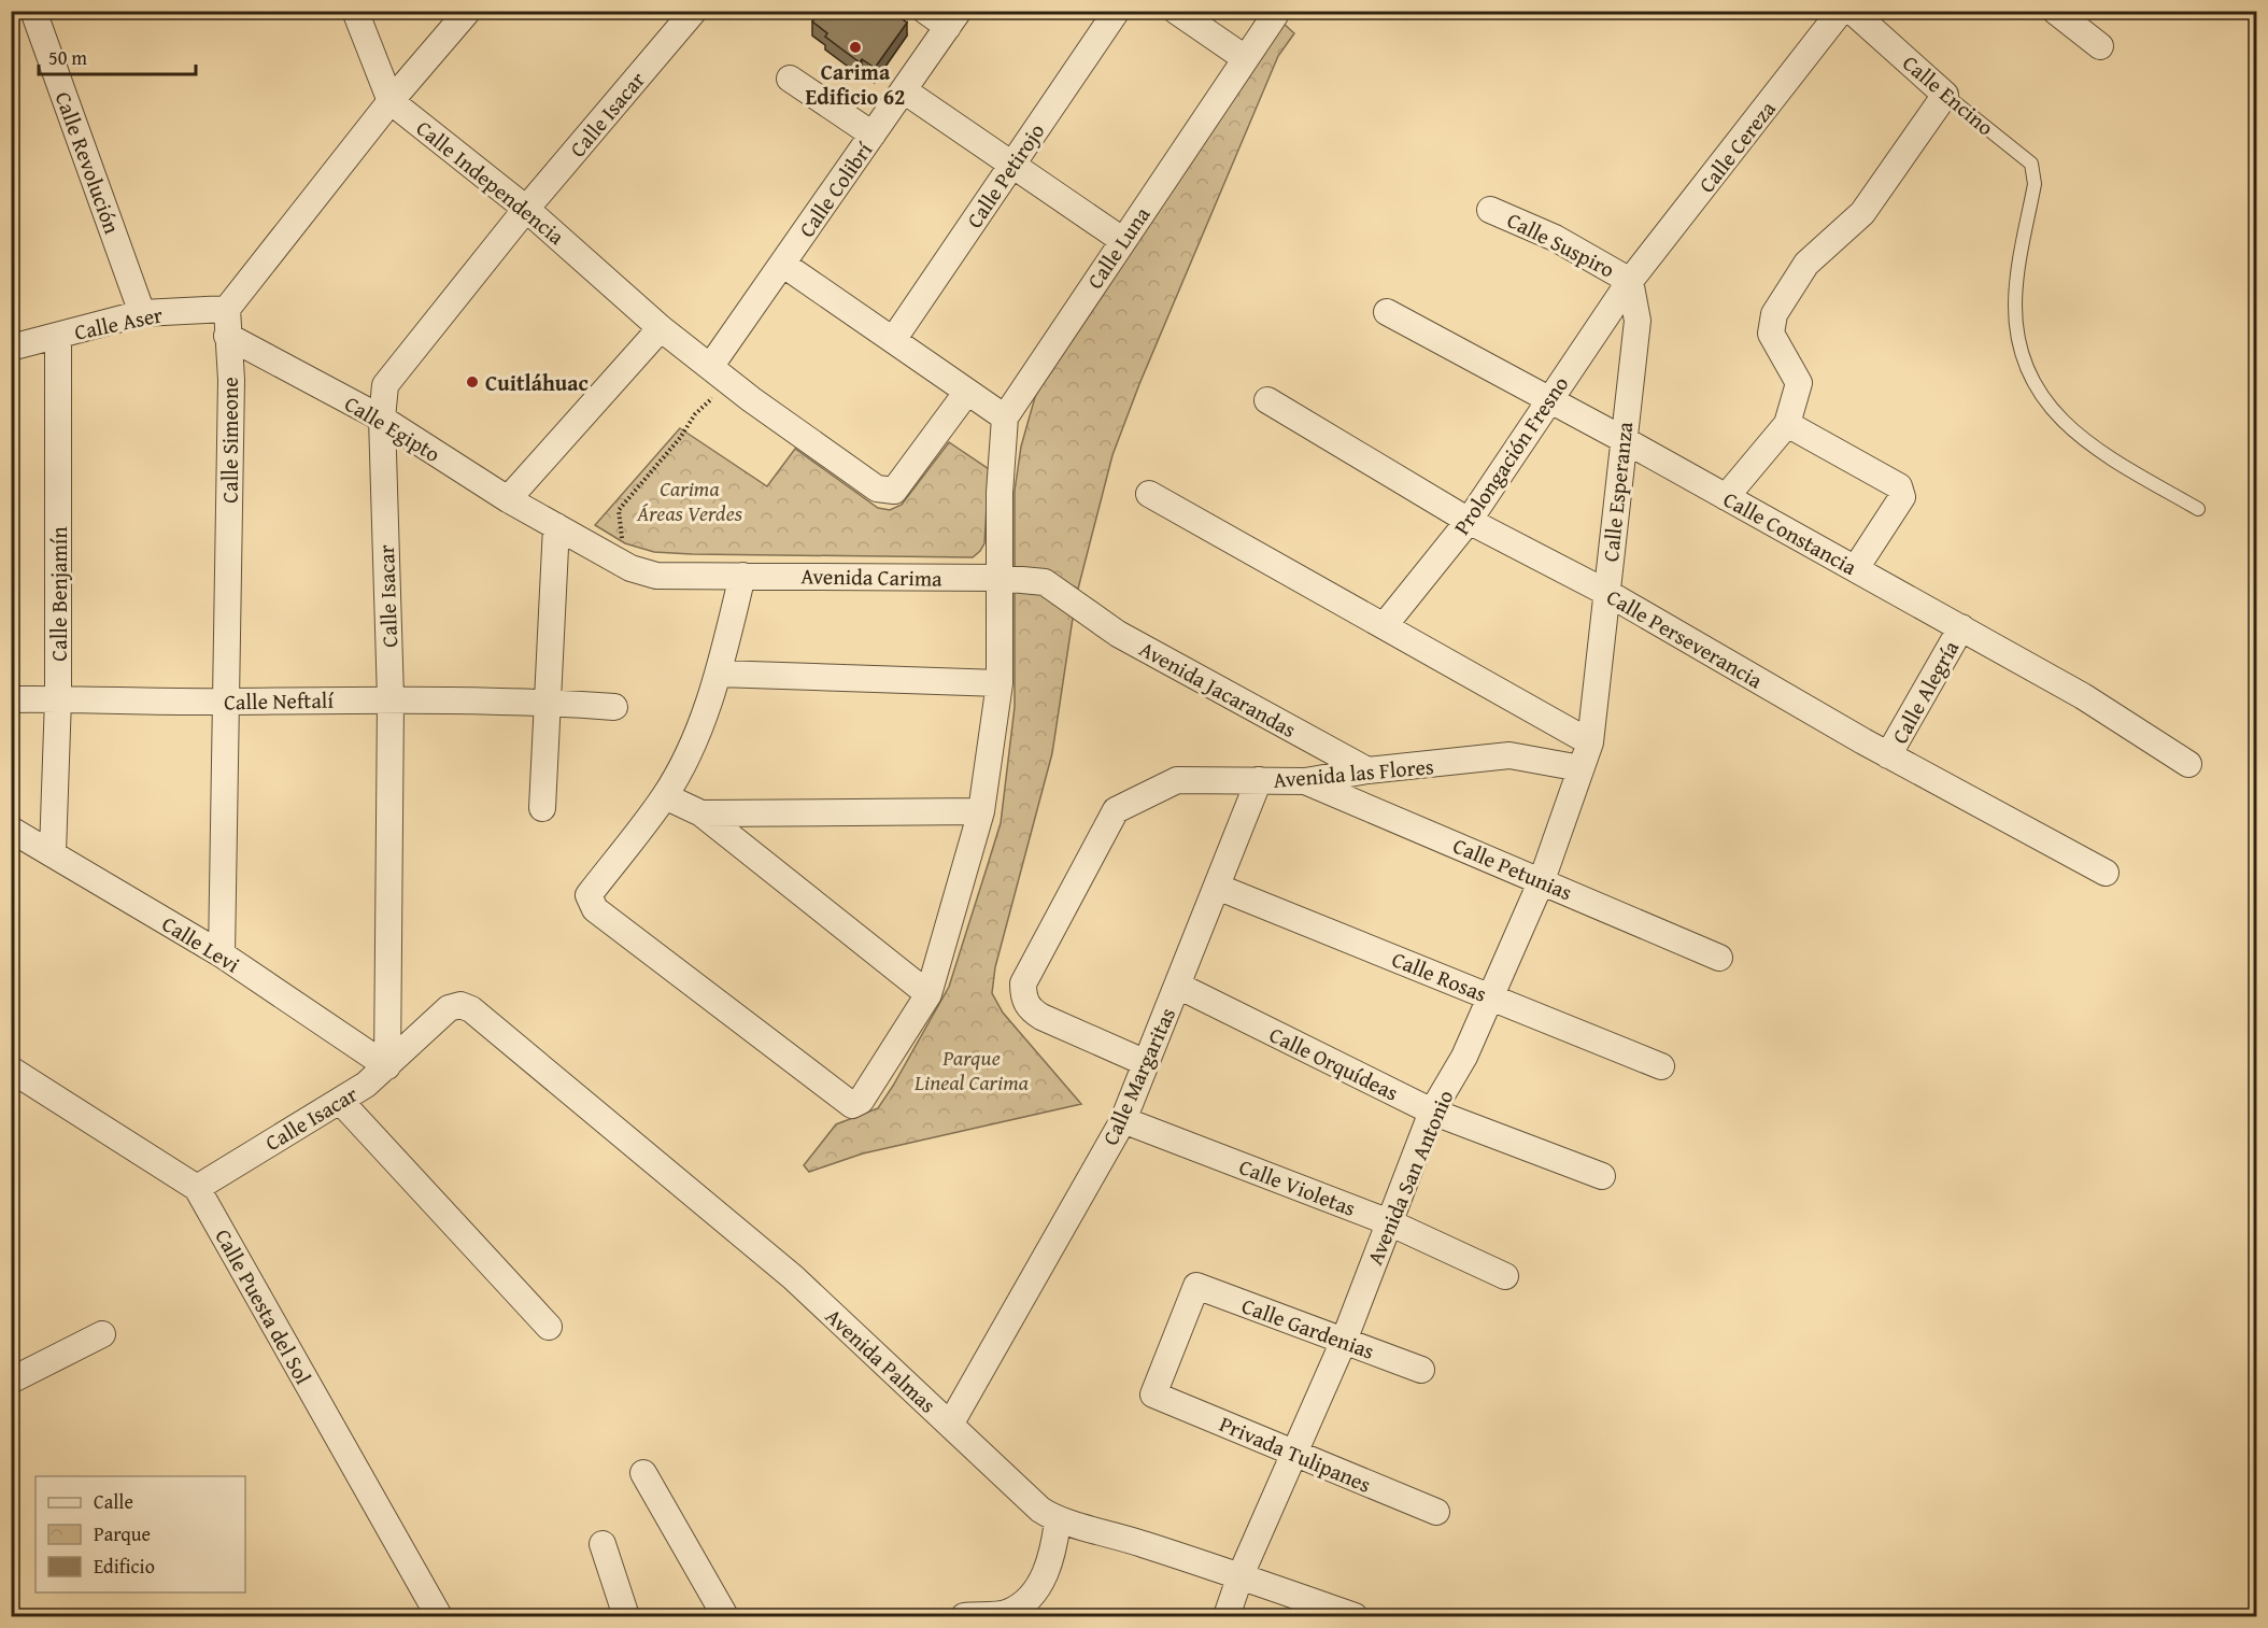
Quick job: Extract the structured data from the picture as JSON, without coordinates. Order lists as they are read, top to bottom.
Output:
{
  "streets": {
    "street": [
      "Calle Encino",
      "Calle Isacar",
      "Calle Cereza",
      "Calle Revolución",
      "Calle Petirojo",
      "Calle Independencia",
      "Calle Colibrí",
      "Calle Suspiro",
      "Calle Luna",
      "Calle Aser",
      "Calle Egipto",
      "Calle Simeone",
      "Prolongación Fresno",
      "Calle Esperanza",
      "Calle Constancia",
      "Avenida Carima",
      "Calle Benjamín",
      "Calle Perseverancia",
      "Avenida Jacarandas",
      "Calle Alegría",
      "Calle Neftalí",
      "Avenida las Flores",
      "Calle Petunias",
      "Calle Levi",
      "Calle Rosas",
      "Calle Orquídeas",
      "Calle Margaritas",
      "Avenida San Antonio",
      "Calle Violetas",
      "Calle Puesta del Sol",
      "Calle Gardenias",
      "Avenida Palmas",
      "Privada Tulipanes"
    ]
  },
  "crossings": [
    ["Calle Isacar", "Calle Independencia"],
    ["Calle Isacar", "Calle Egipto"],
    ["Calle Isacar", "Calle Neftalí"],
    ["Calle Isacar", "Calle Levi"],
    ["Calle Isacar", "Calle Puesta del Sol"],
    ["Calle Isacar", "Avenida Palmas"],
    ["Calle Cereza", "Calle Suspiro"],
    ["Calle Cereza", "Prolongación Fresno"],
    ["Calle Cereza", "Calle Esperanza"],
    ["Calle Revolución", "Calle Aser"],
    ["Calle Independencia", "Calle Colibrí"],
    ["Calle Suspiro", "Prolongación Fresno"],
    ["Calle Suspiro", "Calle Esperanza"],
    ["Calle Luna", "Avenida Carima"],
    ["Calle Aser", "Calle Simeone"],
    ["Calle Aser", "Calle Benjamín"],
    ["Calle Egipto", "Calle Simeone"],
    ["Calle Egipto", "Avenida Carima"],
    ["Calle Simeone", "Calle Neftalí"],
    ["Calle Simeone", "Calle Levi"],
    ["Prolongación Fresno", "Calle Esperanza"],
    ["Prolongación Fresno", "Calle Constancia"],
    ["Prolongación Fresno", "Calle Perseverancia"],
    ["Calle Esperanza", "Calle Constancia"],
    ["Calle Esperanza", "Calle Perseverancia"],
    ["Calle Esperanza", "Avenida San Antonio"],
    ["Calle Constancia", "Calle Alegría"],
    ["Avenida Carima", "Avenida Jacarandas"],
    ["Calle Benjamín", "Calle Neftalí"],
    ["Calle Benjamín", "Calle Levi"],
    ["Calle Perseverancia", "Calle Alegría"],
    ["Avenida Jacarandas", "Avenida las Flores"],
    ["Avenida las Flores", "Calle Petunias"],
    ["Avenida las Flores", "Calle Margaritas"],
    ["Avenida las Flores", "Avenida San Antonio"],
    ["Calle Petunias", "Avenida San Antonio"],
    ["Calle Levi", "Avenida Palmas"],
    ["Calle Rosas", "Calle Margaritas"],
    ["Calle Rosas", "Avenida San Antonio"],
    ["Calle Orquídeas", "Calle Margaritas"],
    ["Calle Orquídeas", "Avenida San Antonio"],
    ["Calle Margaritas", "Calle Violetas"],
    ["Calle Margaritas", "Avenida Palmas"],
    ["Avenida San Antonio", "Calle Violetas"],
    ["Avenida San Antonio", "Calle Gardenias"],
    ["Avenida San Antonio", "Avenida Palmas"],
    ["Avenida San Antonio", "Privada Tulipanes"],
    ["Calle Gardenias", "Privada Tulipanes"]
  ],
  "parks": ["Carima Áreas Verdes", "Parque Lineal Carima"],
  "places": ["Carima Edificio 62", "Cuitláhuac"],
  "legend": ["Calle", "Parque", "Edificio"],
  "scale_bar": "50 m"
}
